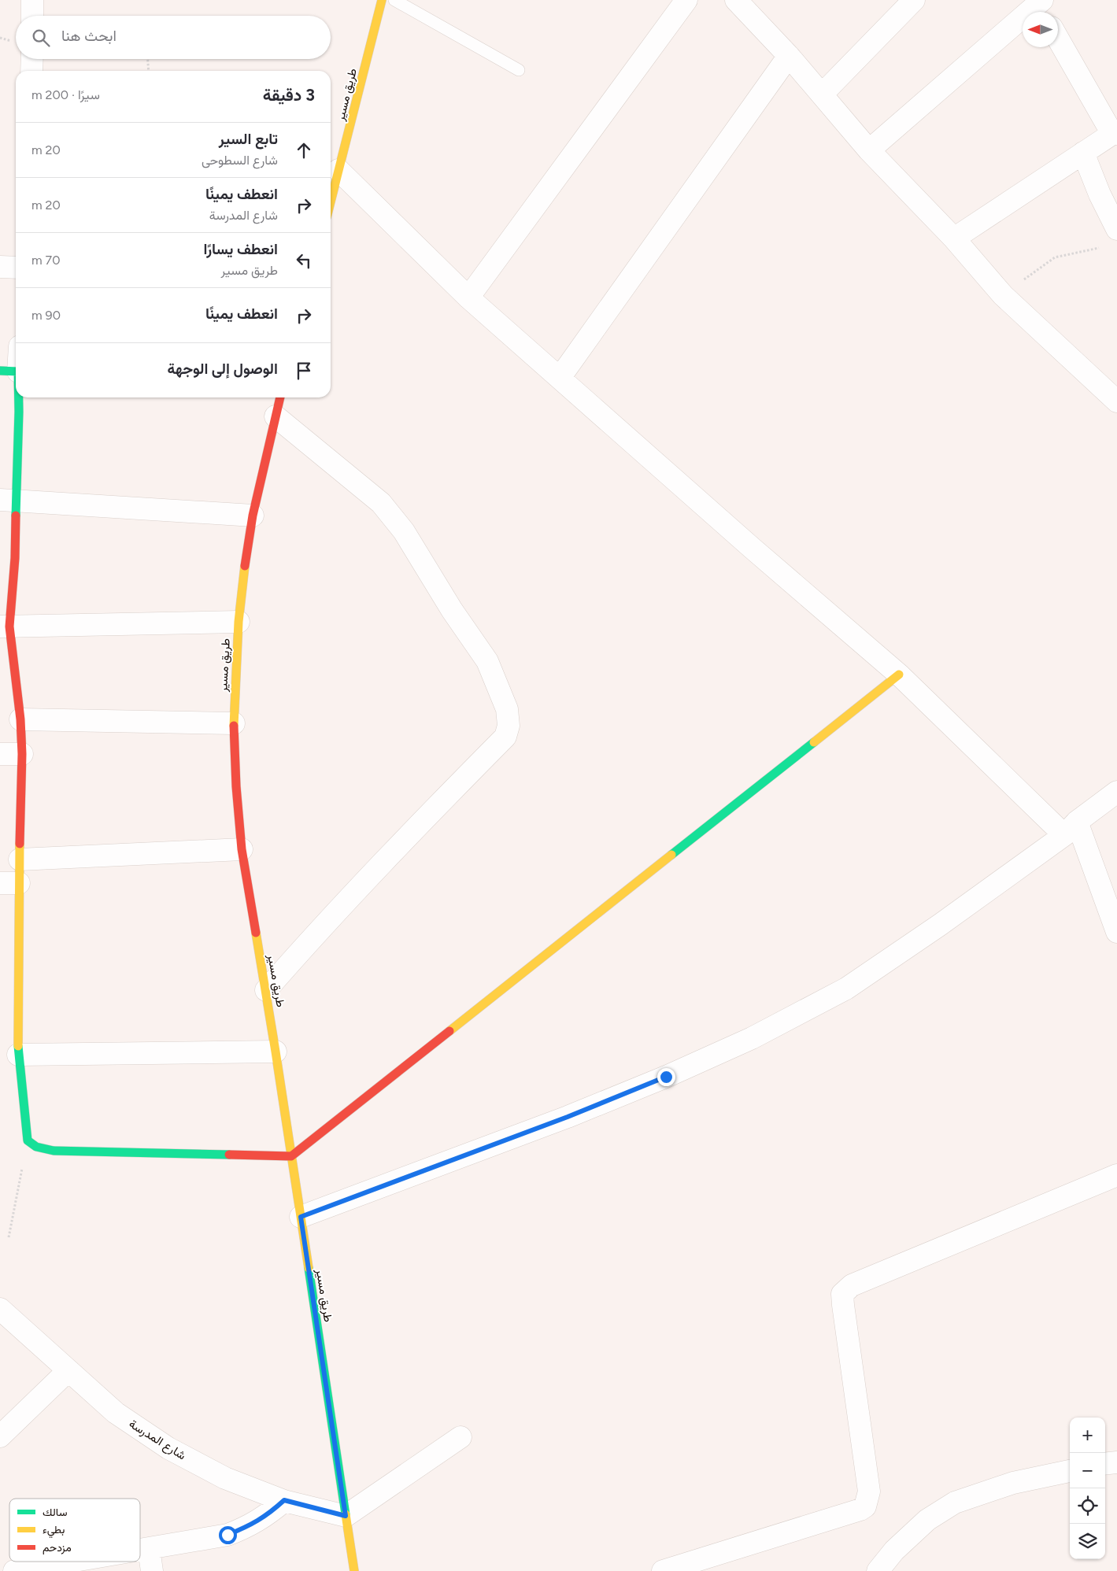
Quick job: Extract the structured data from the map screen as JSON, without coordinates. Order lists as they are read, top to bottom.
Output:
{
  "streets": {
    "street": ["طريق مسير", "شارع المدرسة"]
  },
  "crossings": [
    ["طريق مسير", "شارع المدرسة"]
  ],
  "legend": ["سالك", "بطيء", "مزدحم"],
  "north": "left",
  "page": {
    "search": "ابحث هنا",
    "heading": ["3 دقيقة", "سيرًا · 200 m"],
    "list": [
      ["تابع السير", "شارع السطوحى", "20 m"],
      ["انعطف يمينًا", "شارع المدرسة", "20 m"],
      ["انعطف يسارًا", "طريق مسير", "70 m"],
      ["انعطف يمينًا", "90 m"],
      "الوصول إلى الوجهة"
    ],
    "map_buttons": ["+", "−"]
  }
}
